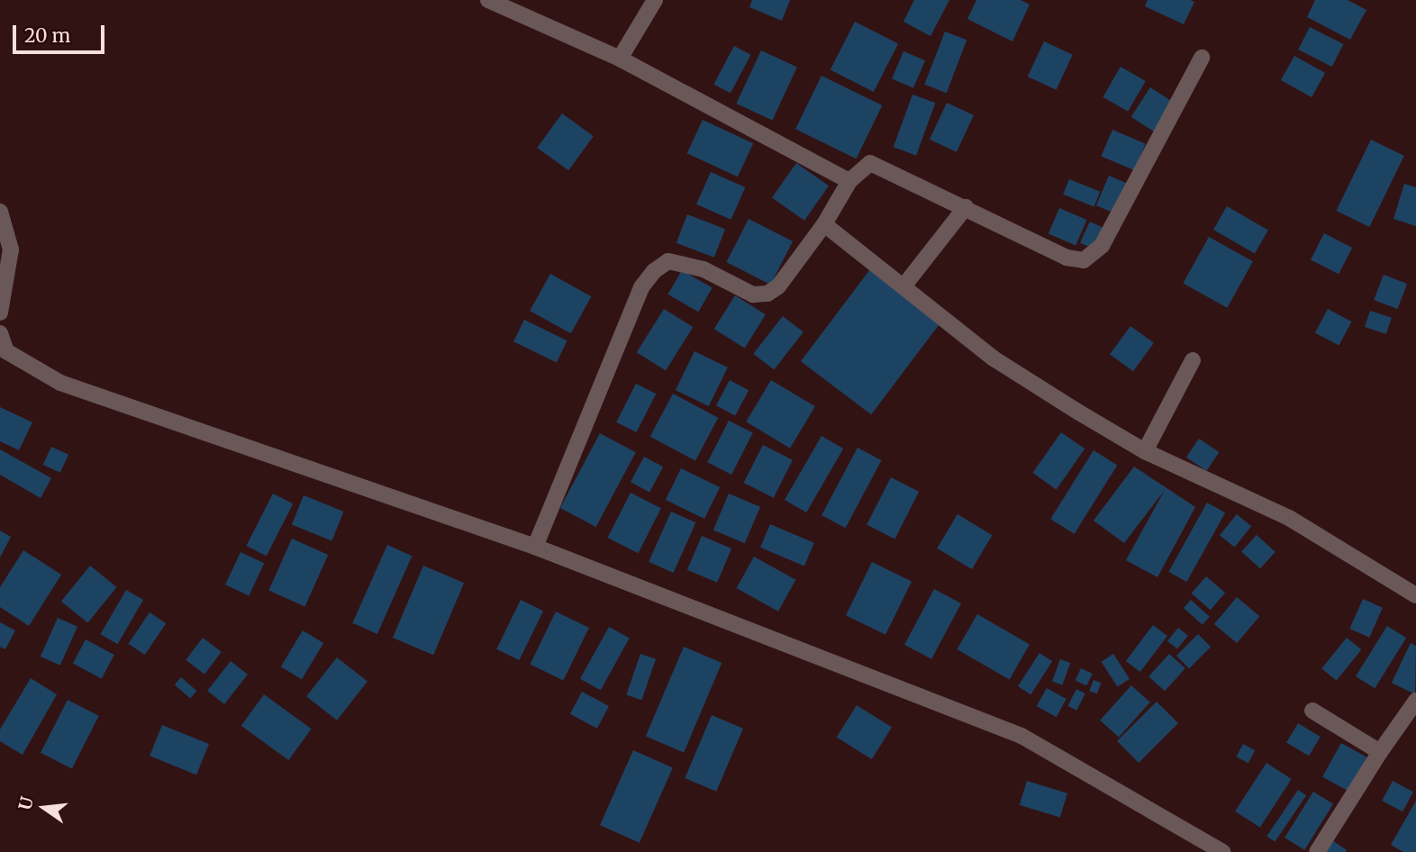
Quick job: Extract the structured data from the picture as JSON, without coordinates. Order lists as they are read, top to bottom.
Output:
{
  "scale_bar": "20 m",
  "north": "left"
}
